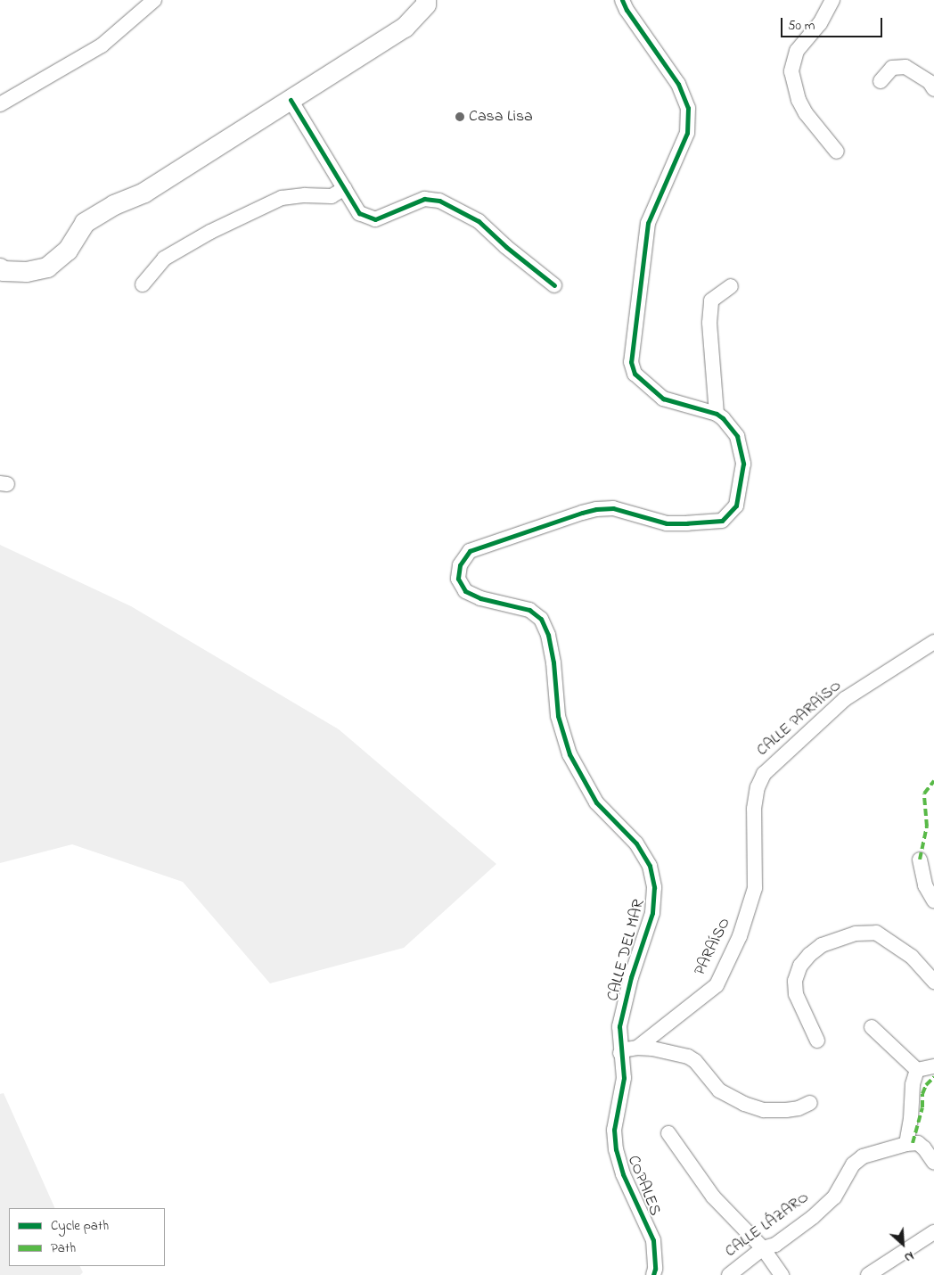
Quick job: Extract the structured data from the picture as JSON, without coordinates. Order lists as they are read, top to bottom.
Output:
{
  "streets": {
    "street": [
      "CALLE PARAÍSO",
      "PARAÍSO",
      "CALLE DEL MAR",
      "COPALES",
      "CALLE LÁZARO"
    ]
  },
  "crossings": [
    ["CALLE PARAÍSO", "PARAÍSO"],
    ["PARAÍSO", "CALLE DEL MAR"],
    ["CALLE DEL MAR", "COPALES"]
  ],
  "places": ["Casa Lisa"],
  "legend": ["Cycle path", "Path"],
  "scale_bar": "50 m",
  "north": "bottom right"
}
